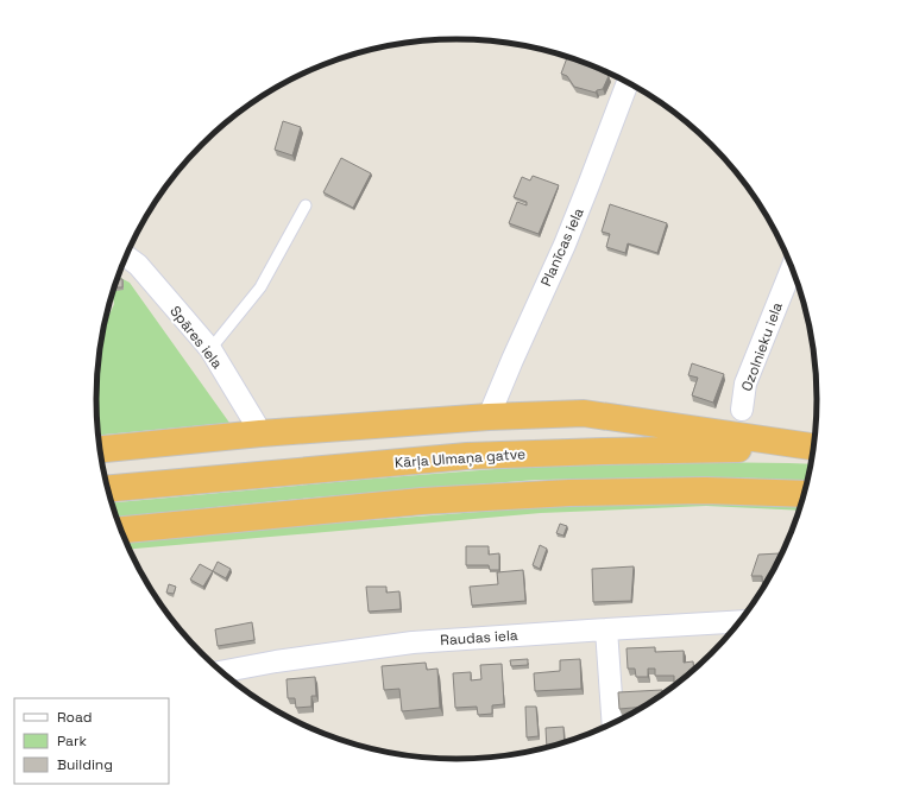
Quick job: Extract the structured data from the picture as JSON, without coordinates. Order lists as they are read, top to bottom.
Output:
{
  "streets": {
    "highway": ["Kārļa Ulmaņa gatve"],
    "street": [
      "Planīcas iela",
      "Spāres iela",
      "Ozolnieku iela",
      "Raudas iela"
    ]
  },
  "legend": ["Road", "Park", "Building"]
}
